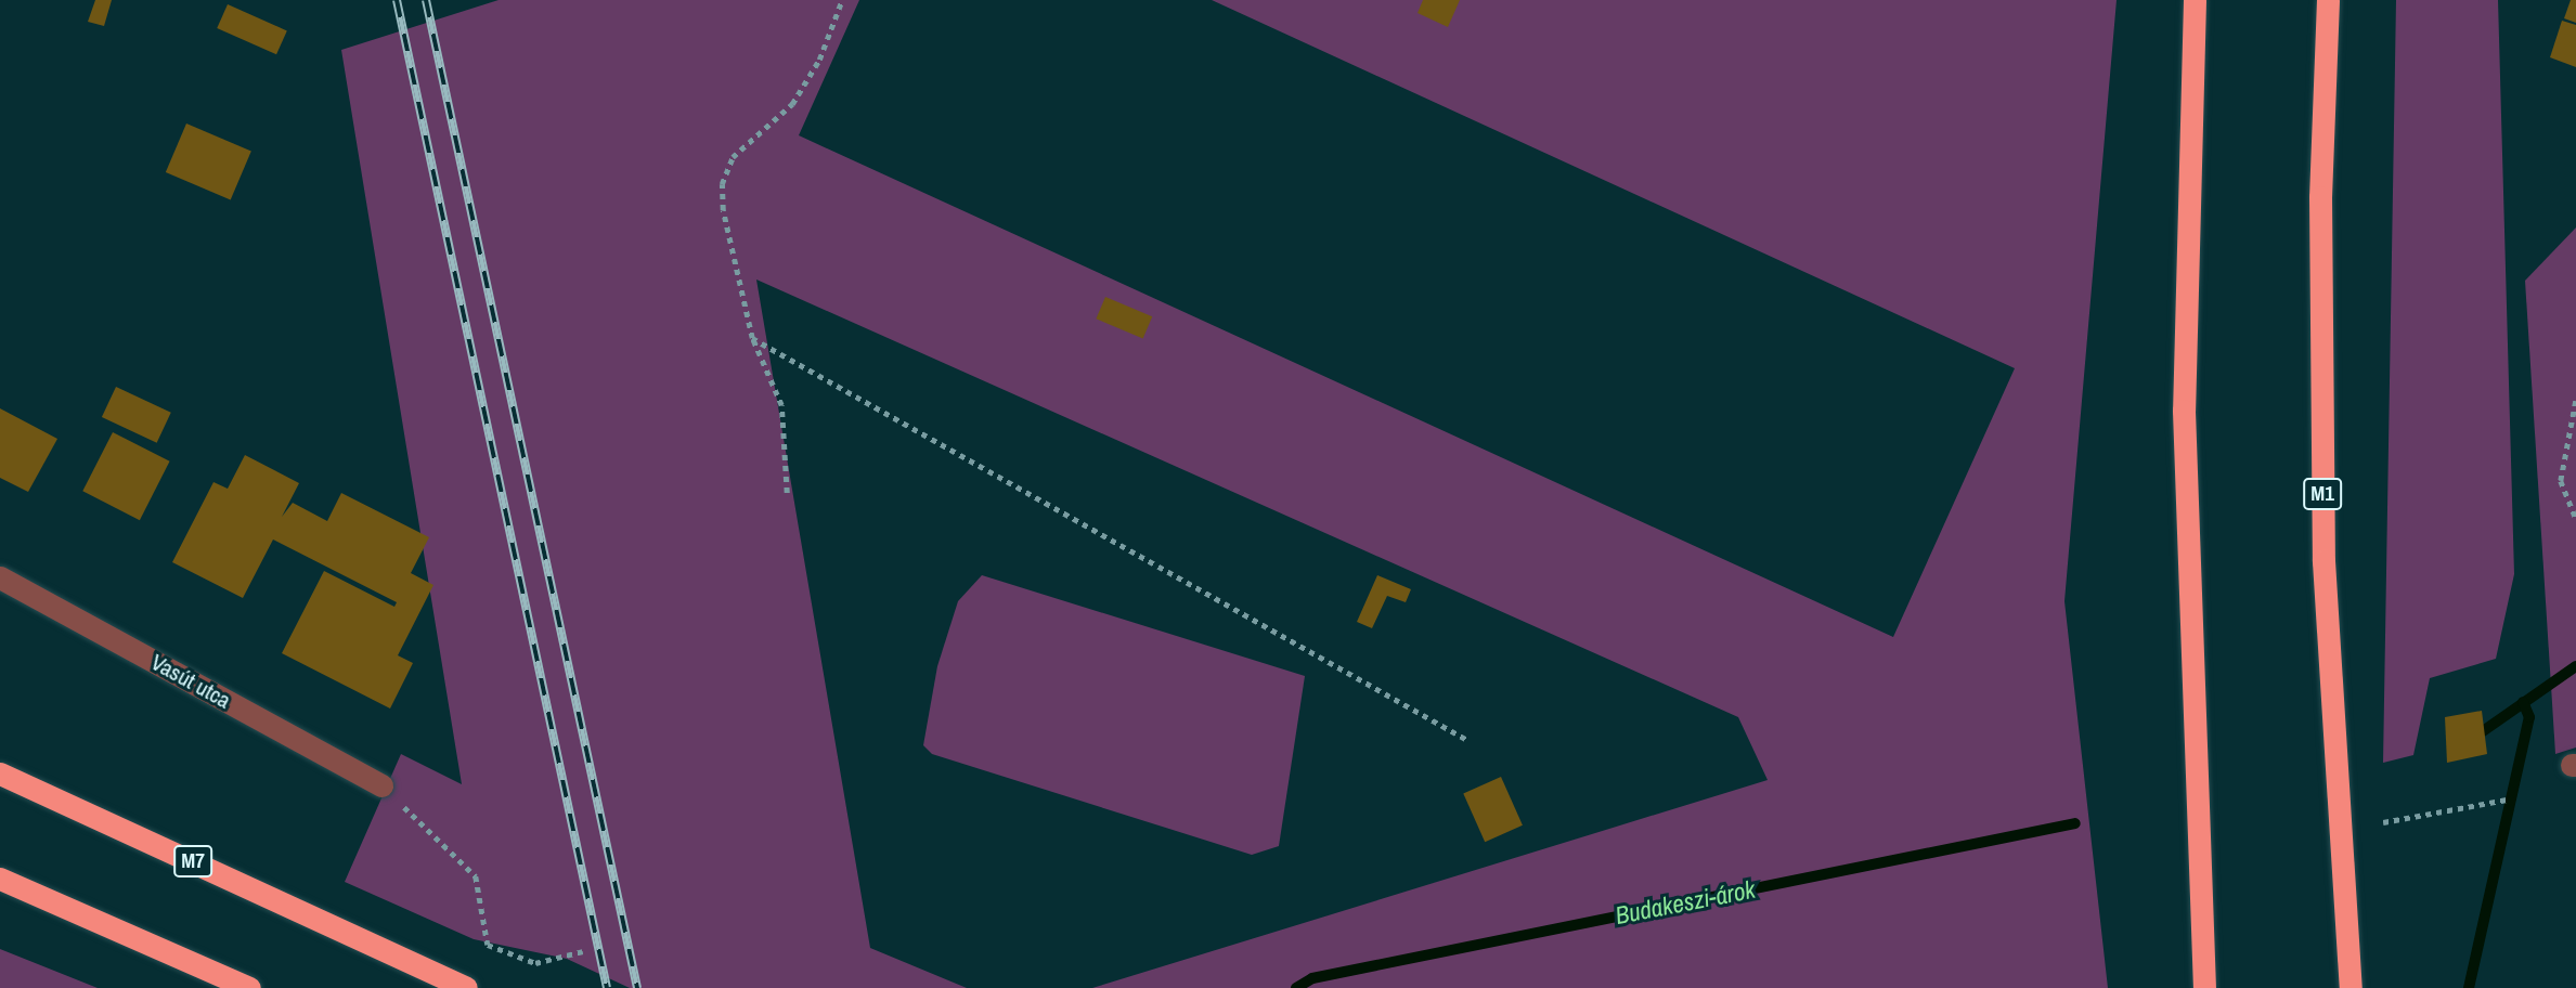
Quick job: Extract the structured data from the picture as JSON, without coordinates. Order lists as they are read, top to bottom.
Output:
{
  "streets": {
    "highway": ["M1", "M7"],
    "street": ["Vasút utca"]
  },
  "water": ["Budakeszi-árok"]
}
